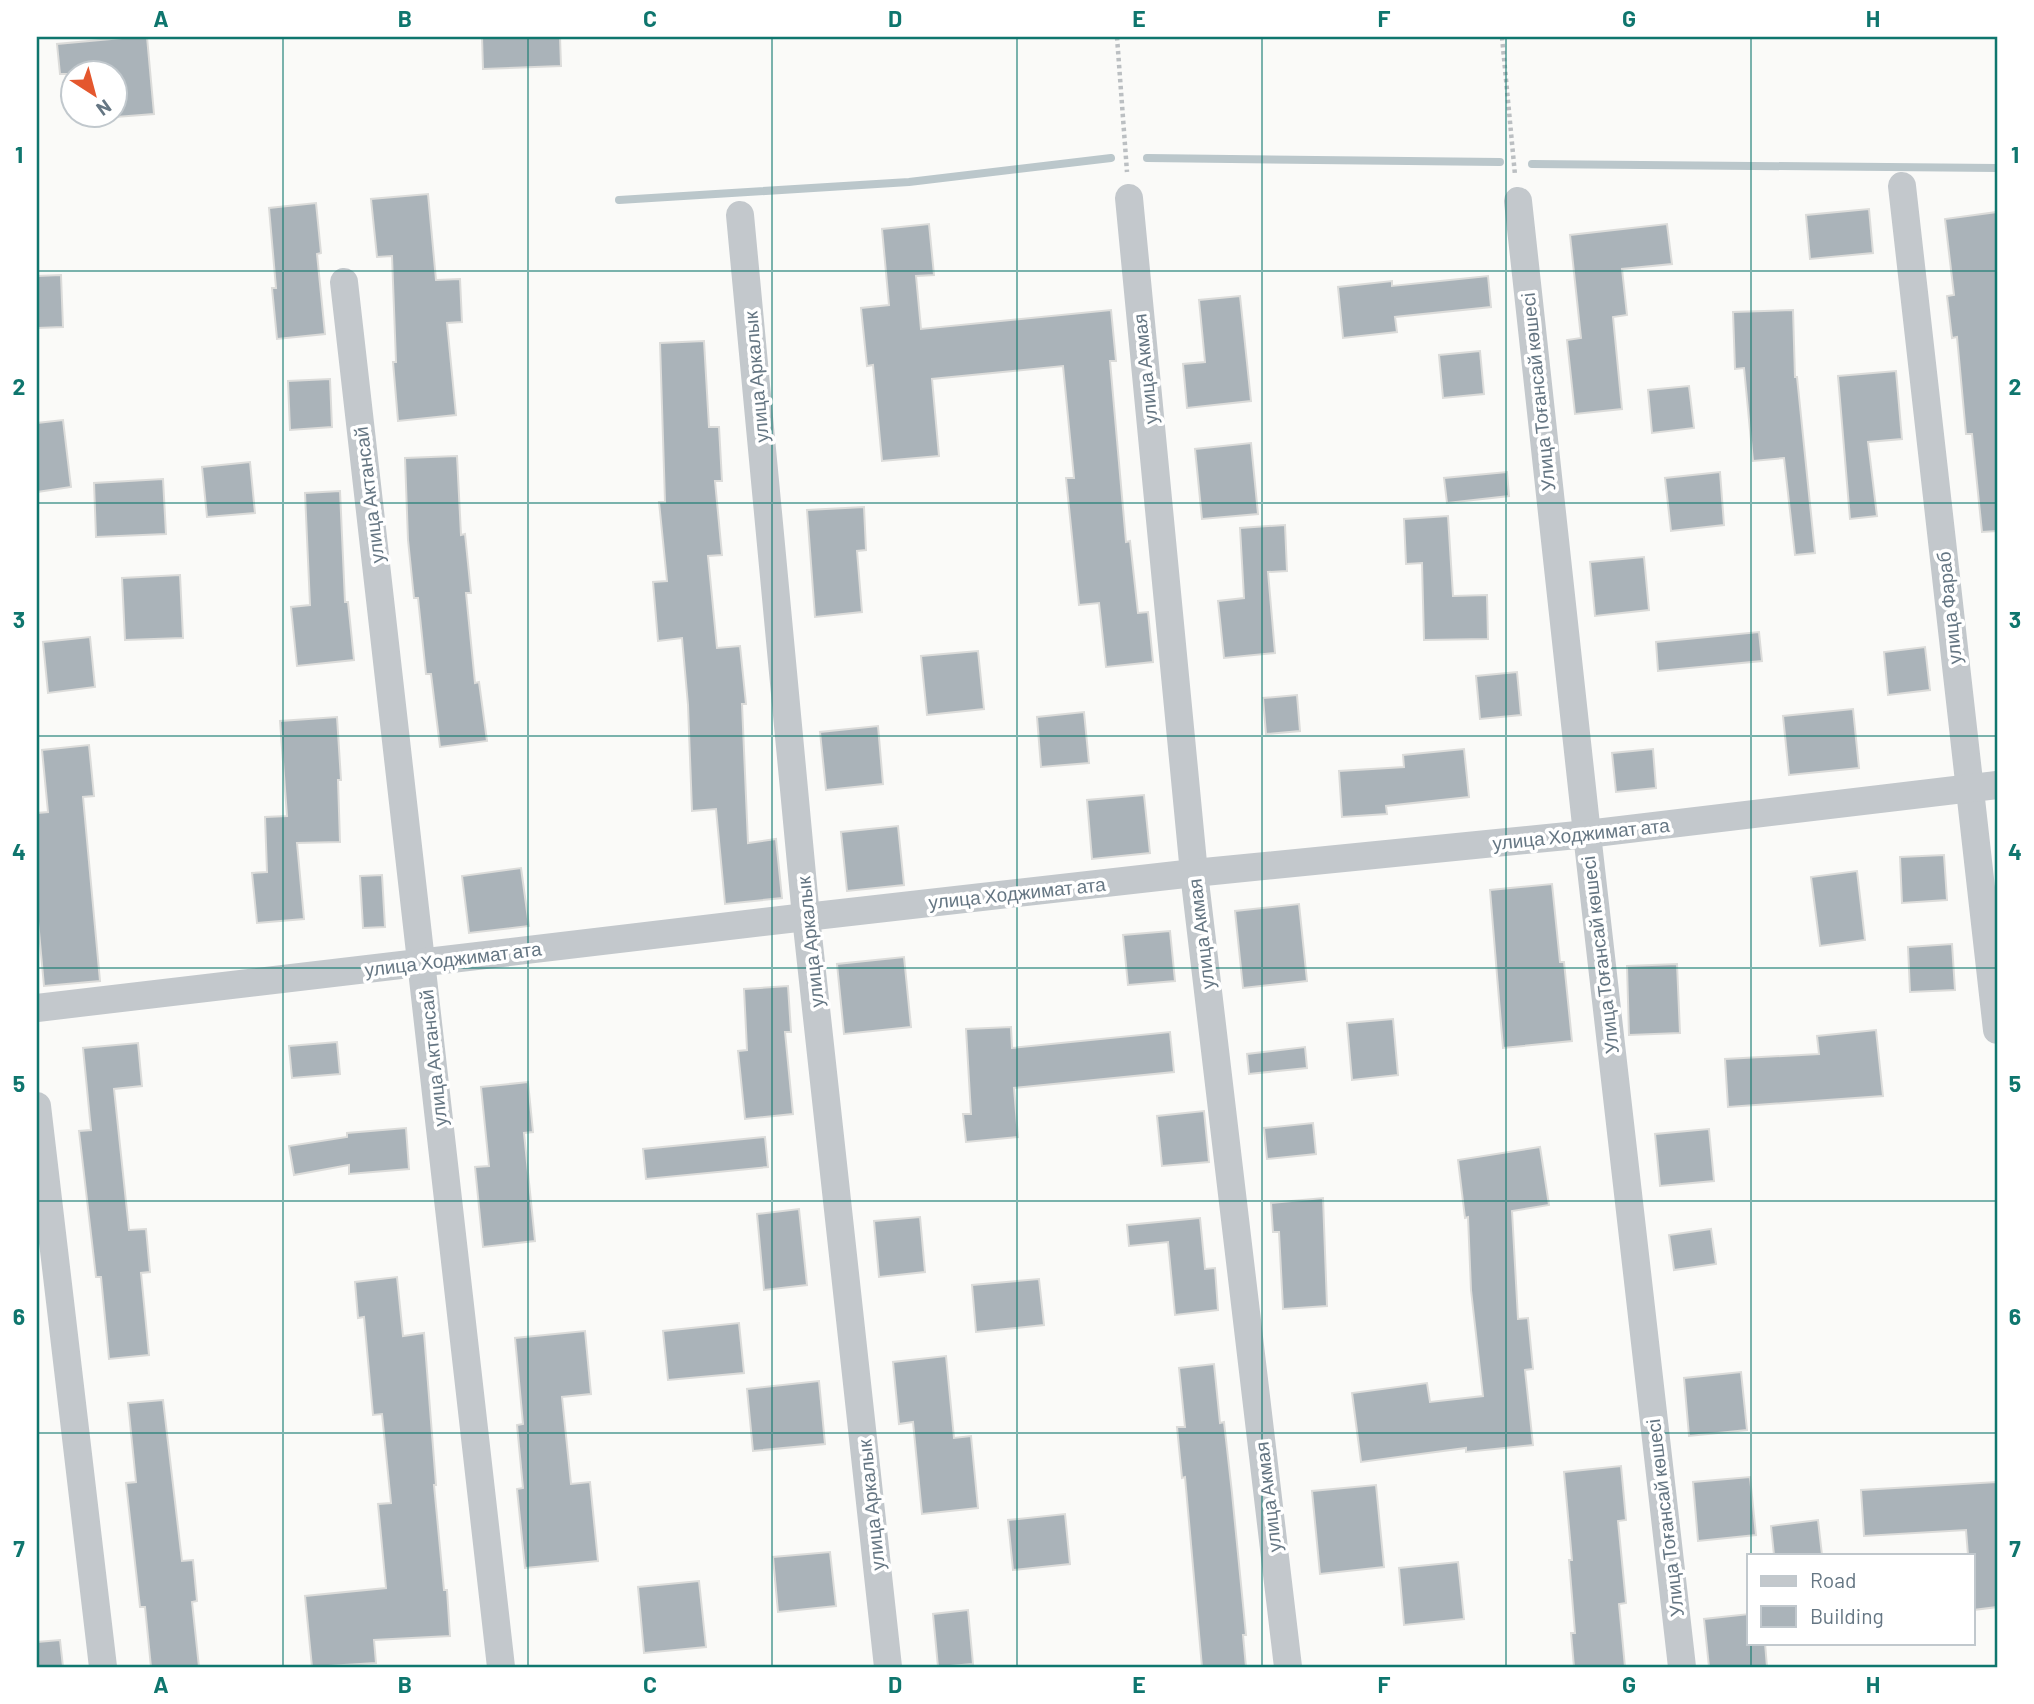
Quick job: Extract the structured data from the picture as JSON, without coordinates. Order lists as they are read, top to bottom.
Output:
{
  "streets": {
    "street": [
      "улица Акмая",
      "улица Аркалык",
      "Улица Тоғансай көшесі",
      "улица Актансай",
      "улица Фараб",
      "улица Ходжимат ата"
    ]
  },
  "crossings": [
    ["улица Акмая", "улица Ходжимат ата"],
    ["улица Аркалык", "улица Ходжимат ата"],
    ["Улица Тоғансай көшесі", "улица Ходжимат ата"],
    ["улица Актансай", "улица Ходжимат ата"],
    ["улица Фараб", "улица Ходжимат ата"]
  ],
  "legend": ["Road", "Building"],
  "north": "bottom right",
  "grid": {
    "columns": [
      "A",
      "B",
      "C",
      "D",
      "E",
      "F",
      "G",
      "H"
    ],
    "rows": [
      "1",
      "2",
      "3",
      "4",
      "5",
      "6",
      "7"
    ]
  }
}
